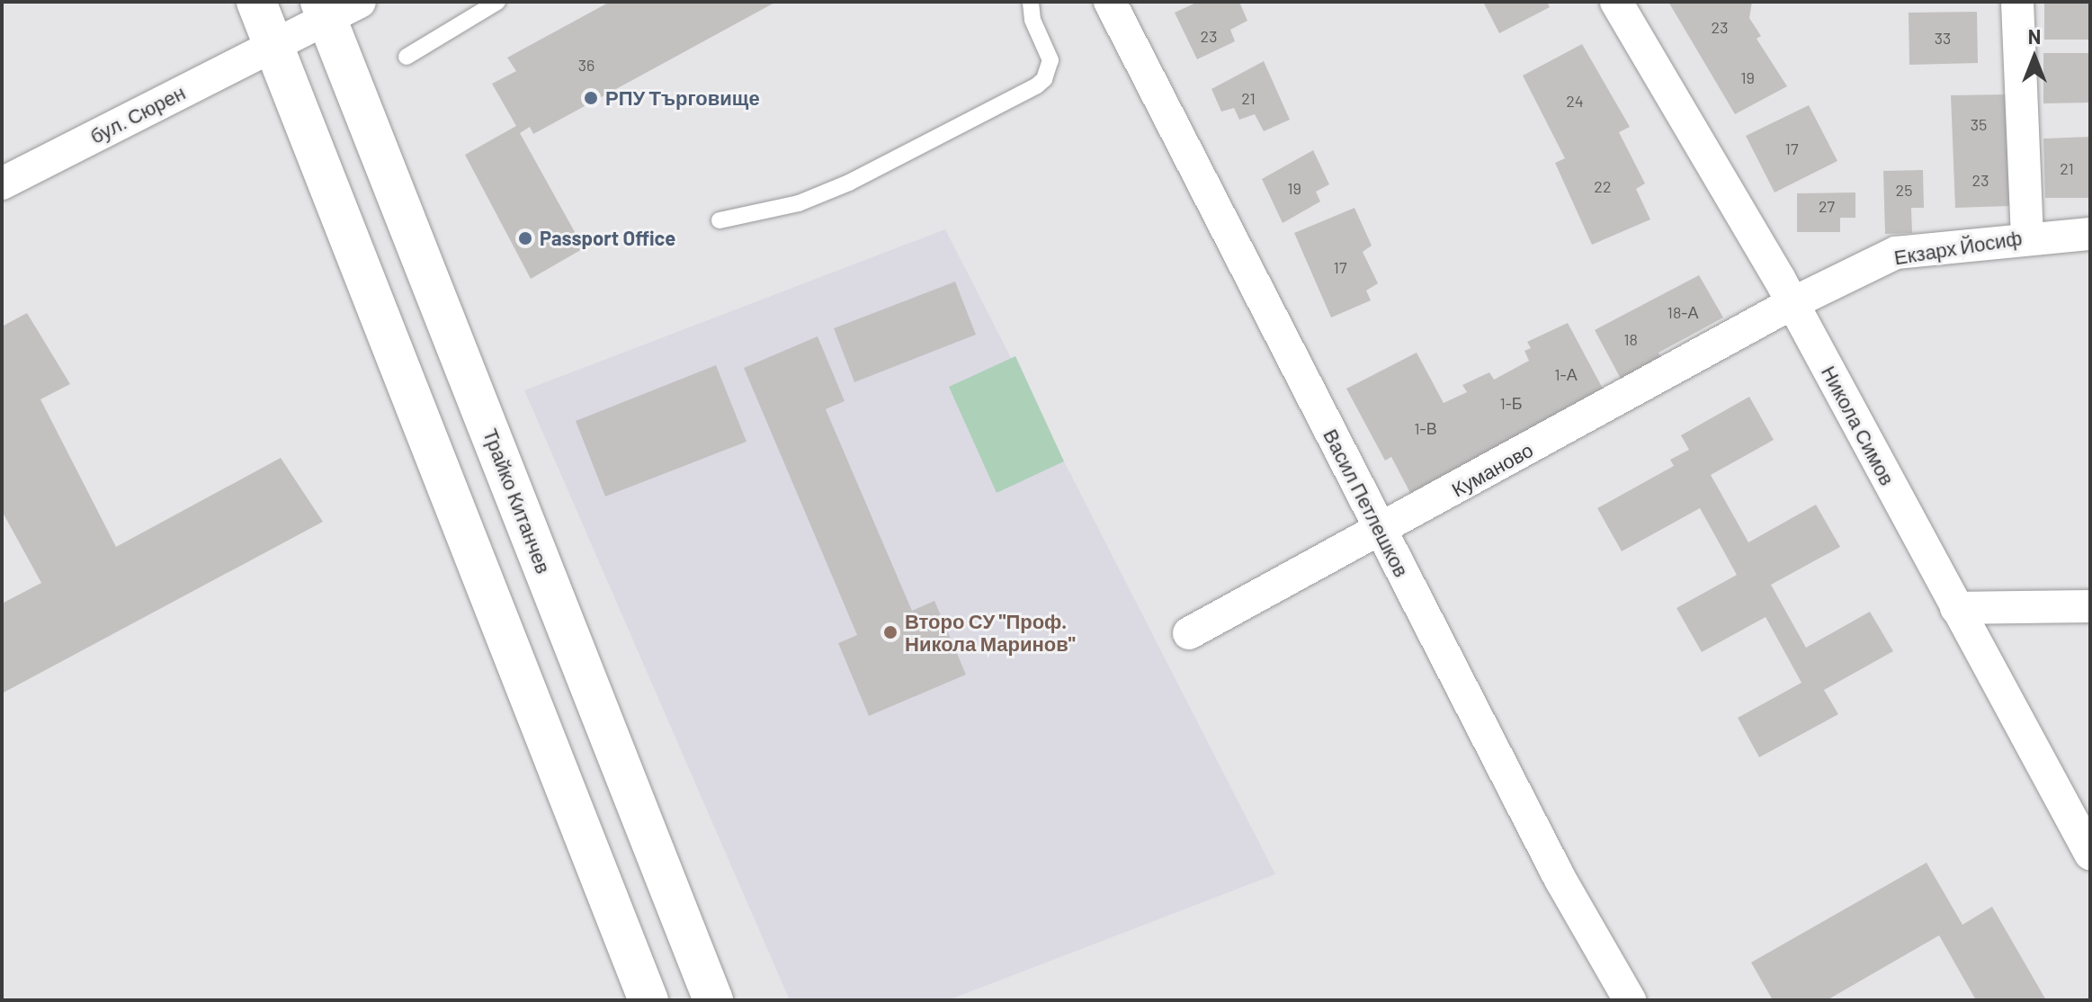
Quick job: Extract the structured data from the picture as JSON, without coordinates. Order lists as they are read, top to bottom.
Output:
{
  "streets": {
    "street": [
      "бул. Сюрен",
      "Екзарх Йосиф",
      "Никола Симов",
      "Куманово",
      "Трайко Китанчев",
      "Васил Петлешков"
    ]
  },
  "crossings": [
    ["бул. Сюрен", "Трайко Китанчев"],
    ["Екзарх Йосиф", "Никола Симов"],
    ["Екзарх Йосиф", "Куманово"],
    ["Никола Симов", "Куманово"],
    ["Куманово", "Васил Петлешков"]
  ],
  "places": ["РПУ Търговище", "Passport Office", "Второ СУ \"Проф. Никола Маринов\""],
  "house_numbers": [
    "23",
    "23",
    "33",
    "36",
    "19",
    "21",
    "24",
    "35",
    "17",
    "21",
    "23",
    "22",
    "19",
    "25",
    "27",
    "17",
    "18-А",
    "18",
    "1-А",
    "1-Б",
    "1-В"
  ],
  "north": "top"
}
